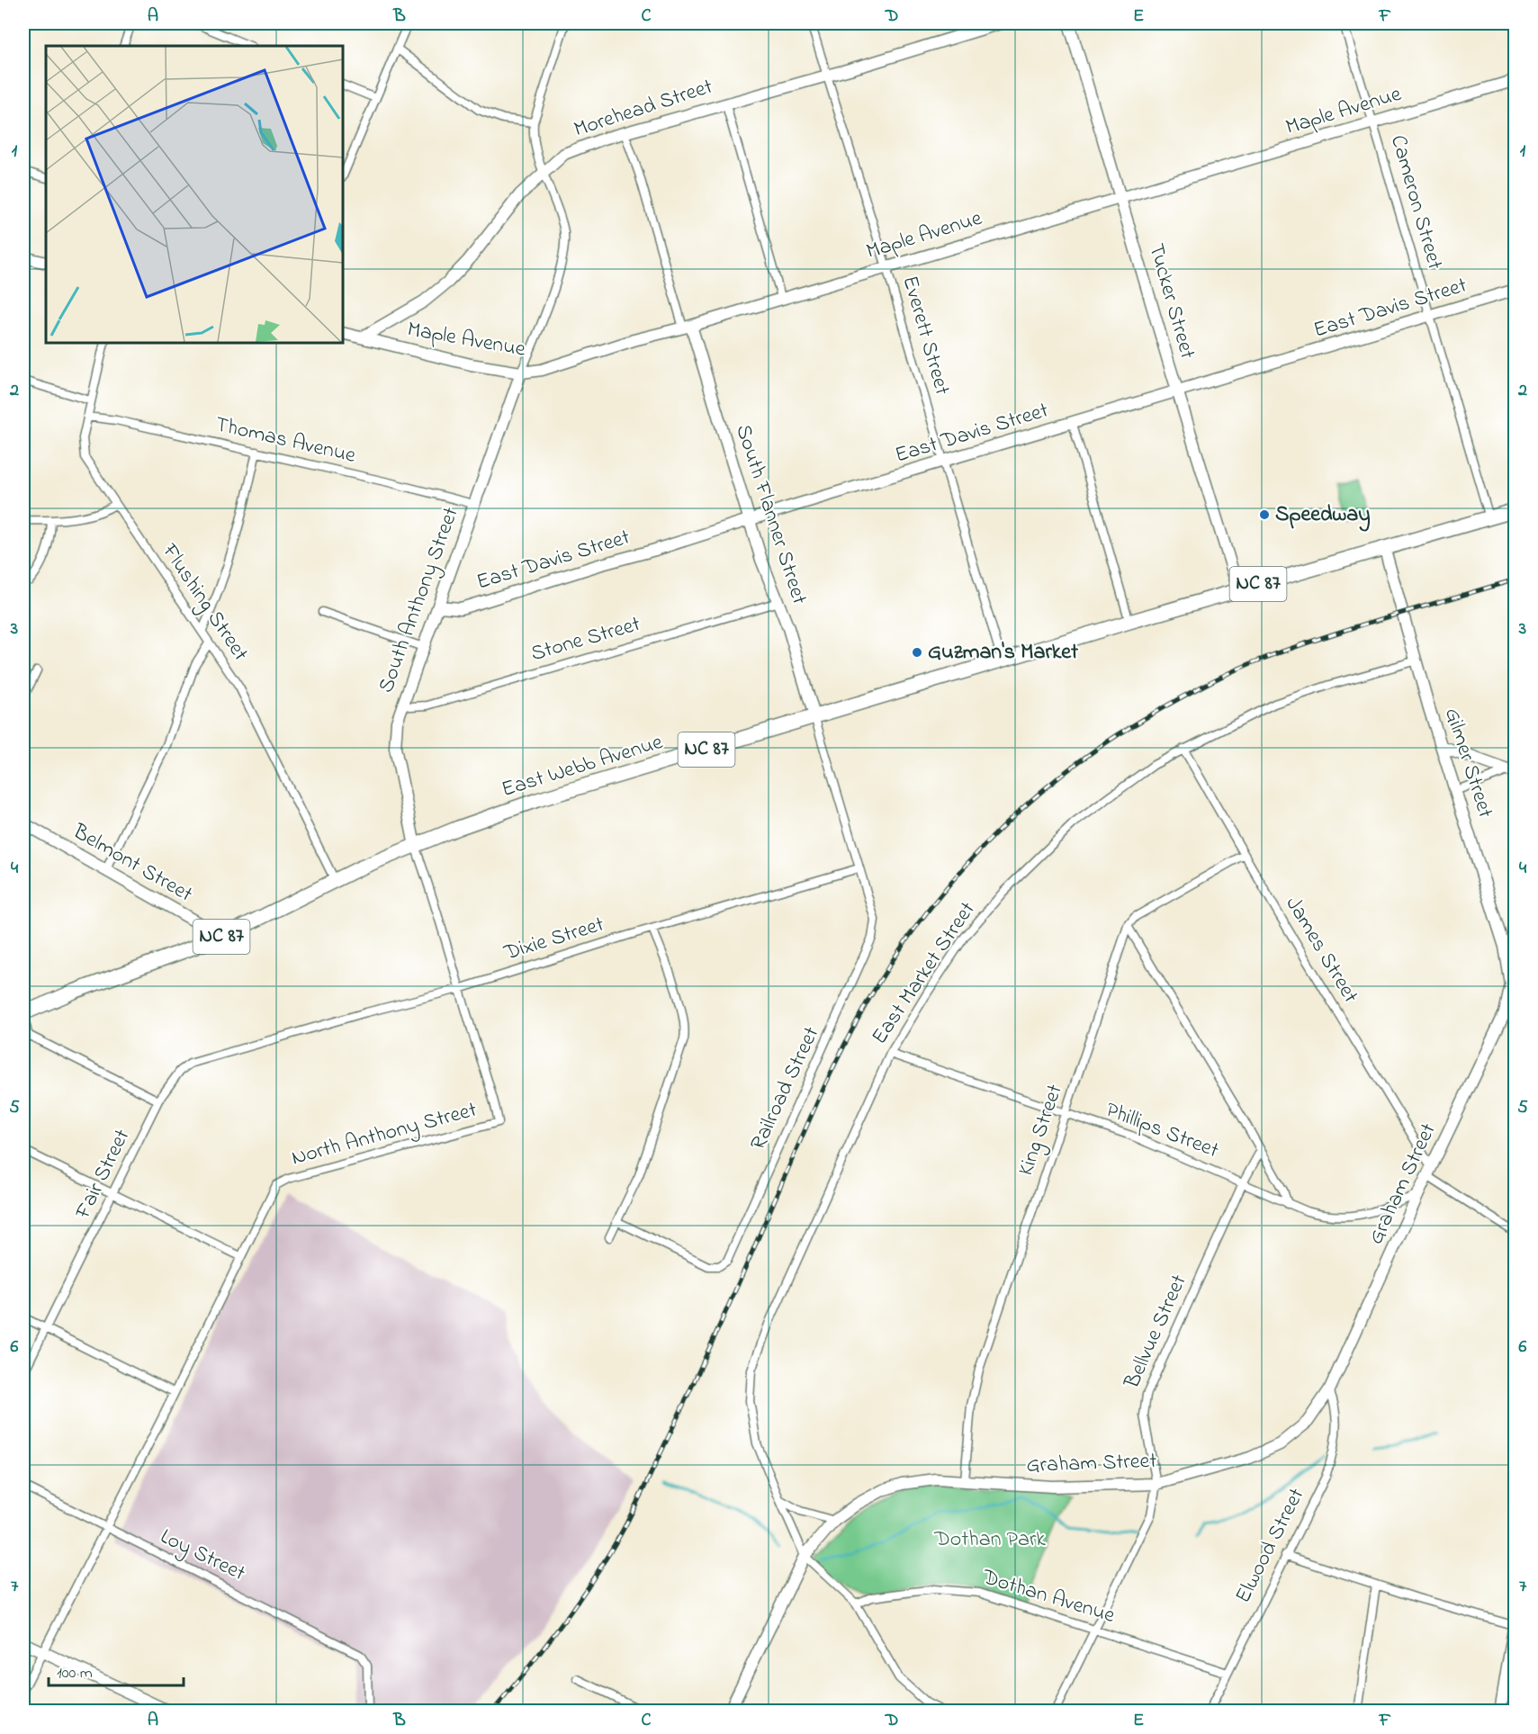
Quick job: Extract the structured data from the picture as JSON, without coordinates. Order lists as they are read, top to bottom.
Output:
{
  "streets": {
    "highway": ["NC 87", "East Webb Avenue"],
    "street": [
      "Morehead Street",
      "Maple Avenue",
      "Cameron Street",
      "Tucker Street",
      "East Davis Street",
      "Everett Street",
      "Thomas Avenue",
      "South Flanner Street",
      "South Anthony Street",
      "Flushing Street",
      "Stone Street",
      "Gilmer Street",
      "Belmont Street",
      "Dixie Street",
      "James Street",
      "East Market Street",
      "Railroad Street",
      "King Street",
      "Phillips Street",
      "North Anthony Street",
      "Fair Street",
      "Graham Street",
      "Bellvue Street",
      "Elwood Street",
      "Loy Street",
      "Dothan Avenue"
    ]
  },
  "crossings": [
    ["Morehead Street", "Maple Avenue"],
    ["Morehead Street", "Everett Street"],
    ["Morehead Street", "South Flanner Street"],
    ["Maple Avenue", "Cameron Street"],
    ["Maple Avenue", "Tucker Street"],
    ["Maple Avenue", "Everett Street"],
    ["Maple Avenue", "South Flanner Street"],
    ["Maple Avenue", "South Anthony Street"],
    ["Cameron Street", "East Davis Street"],
    ["Cameron Street", "East Webb Avenue"],
    ["Tucker Street", "East Davis Street"],
    ["Tucker Street", "East Webb Avenue"],
    ["East Davis Street", "Everett Street"],
    ["East Davis Street", "South Flanner Street"],
    ["East Davis Street", "South Anthony Street"],
    ["Everett Street", "East Webb Avenue"],
    ["Thomas Avenue", "South Anthony Street"],
    ["Thomas Avenue", "Flushing Street"],
    ["South Flanner Street", "Stone Street"],
    ["South Flanner Street", "East Webb Avenue"],
    ["South Anthony Street", "Stone Street"],
    ["South Anthony Street", "East Webb Avenue"],
    ["South Anthony Street", "North Anthony Street"],
    ["Flushing Street", "East Webb Avenue"],
    ["Gilmer Street", "East Webb Avenue"],
    ["Gilmer Street", "East Market Street"],
    ["Gilmer Street", "Graham Street"],
    ["East Webb Avenue", "Belmont Street"],
    ["East Webb Avenue", "North Anthony Street"],
    ["Dixie Street", "Railroad Street"],
    ["Dixie Street", "North Anthony Street"],
    ["Dixie Street", "Fair Street"],
    ["James Street", "East Market Street"],
    ["James Street", "Graham Street"],
    ["East Market Street", "Phillips Street"],
    ["East Market Street", "Graham Street"],
    ["King Street", "Phillips Street"],
    ["King Street", "Graham Street"],
    ["Phillips Street", "Graham Street"],
    ["Phillips Street", "Bellvue Street"],
    ["North Anthony Street", "Loy Street"],
    ["Graham Street", "Bellvue Street"],
    ["Graham Street", "Elwood Street"],
    ["Bellvue Street", "Dothan Avenue"],
    ["Elwood Street", "Dothan Avenue"]
  ],
  "parks": ["Dothan Park"],
  "places": ["Speedway", "Guzman's Market"],
  "scale_bar": "100 m",
  "grid": {
    "columns": [
      "A",
      "B",
      "C",
      "D",
      "E",
      "F"
    ],
    "rows": [
      "1",
      "2",
      "3",
      "4",
      "5",
      "6",
      "7"
    ]
  }
}
